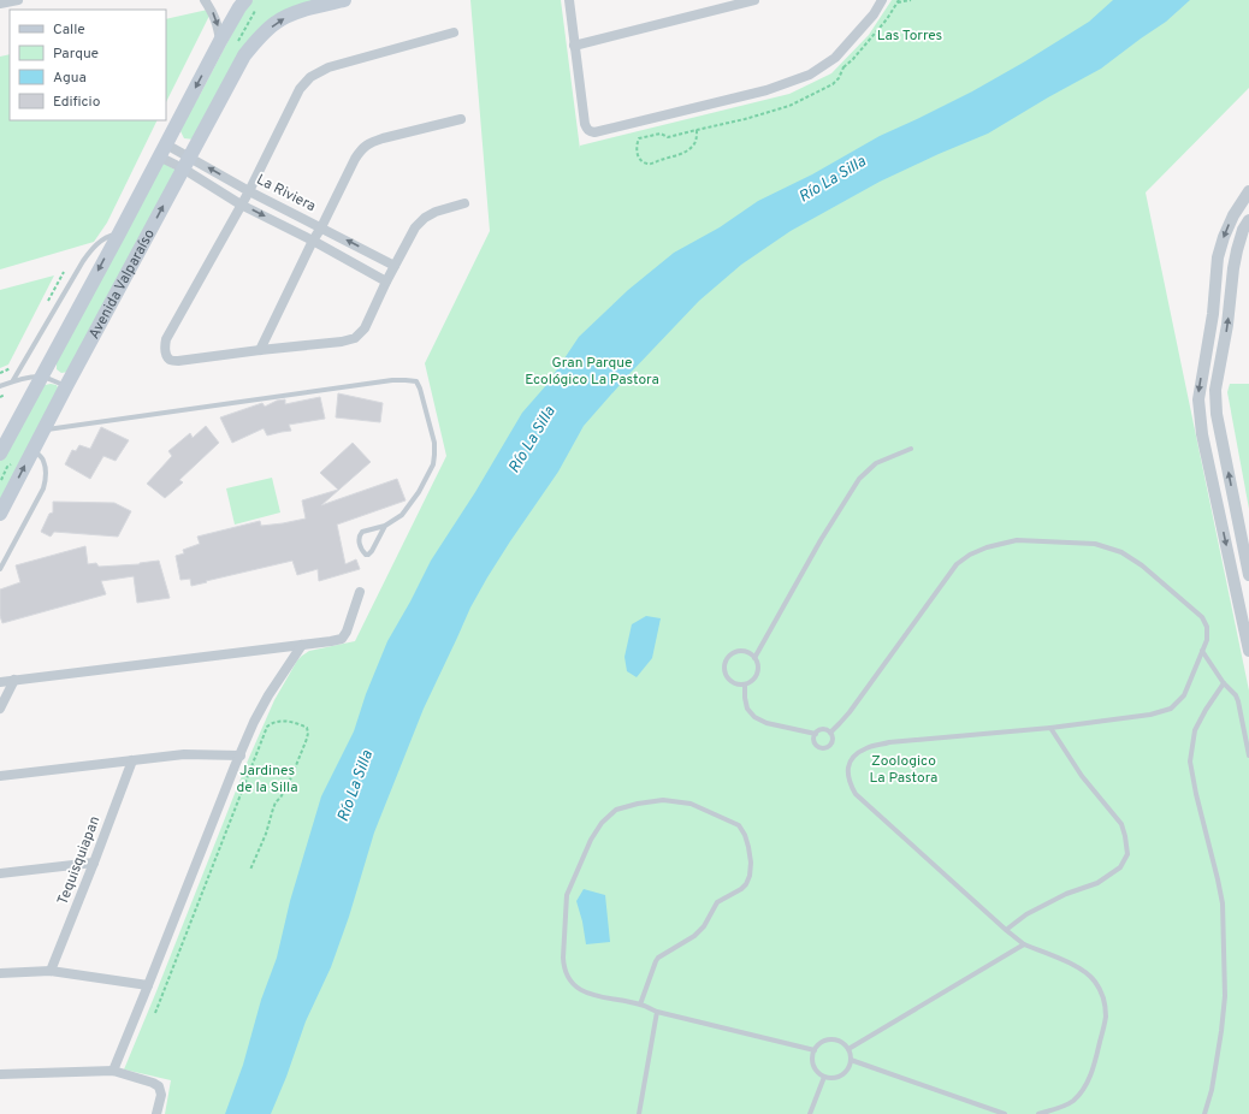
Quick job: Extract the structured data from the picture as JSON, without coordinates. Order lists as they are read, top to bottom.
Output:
{
  "streets": {
    "main road": ["Avenida Valparaíso"],
    "street": ["La Riviera", "Tequisquiapan"]
  },
  "crossings": [
    ["La Riviera", "Avenida Valparaíso"]
  ],
  "water": ["Río La Silla"],
  "parks": [
    "Las Torres",
    "Gran Parque Ecológico La Pastora",
    "Zoologico La Pastora",
    "Jardines de la Silla"
  ],
  "legend": [
    "Calle",
    "Parque",
    "Agua",
    "Edificio"
  ]
}
